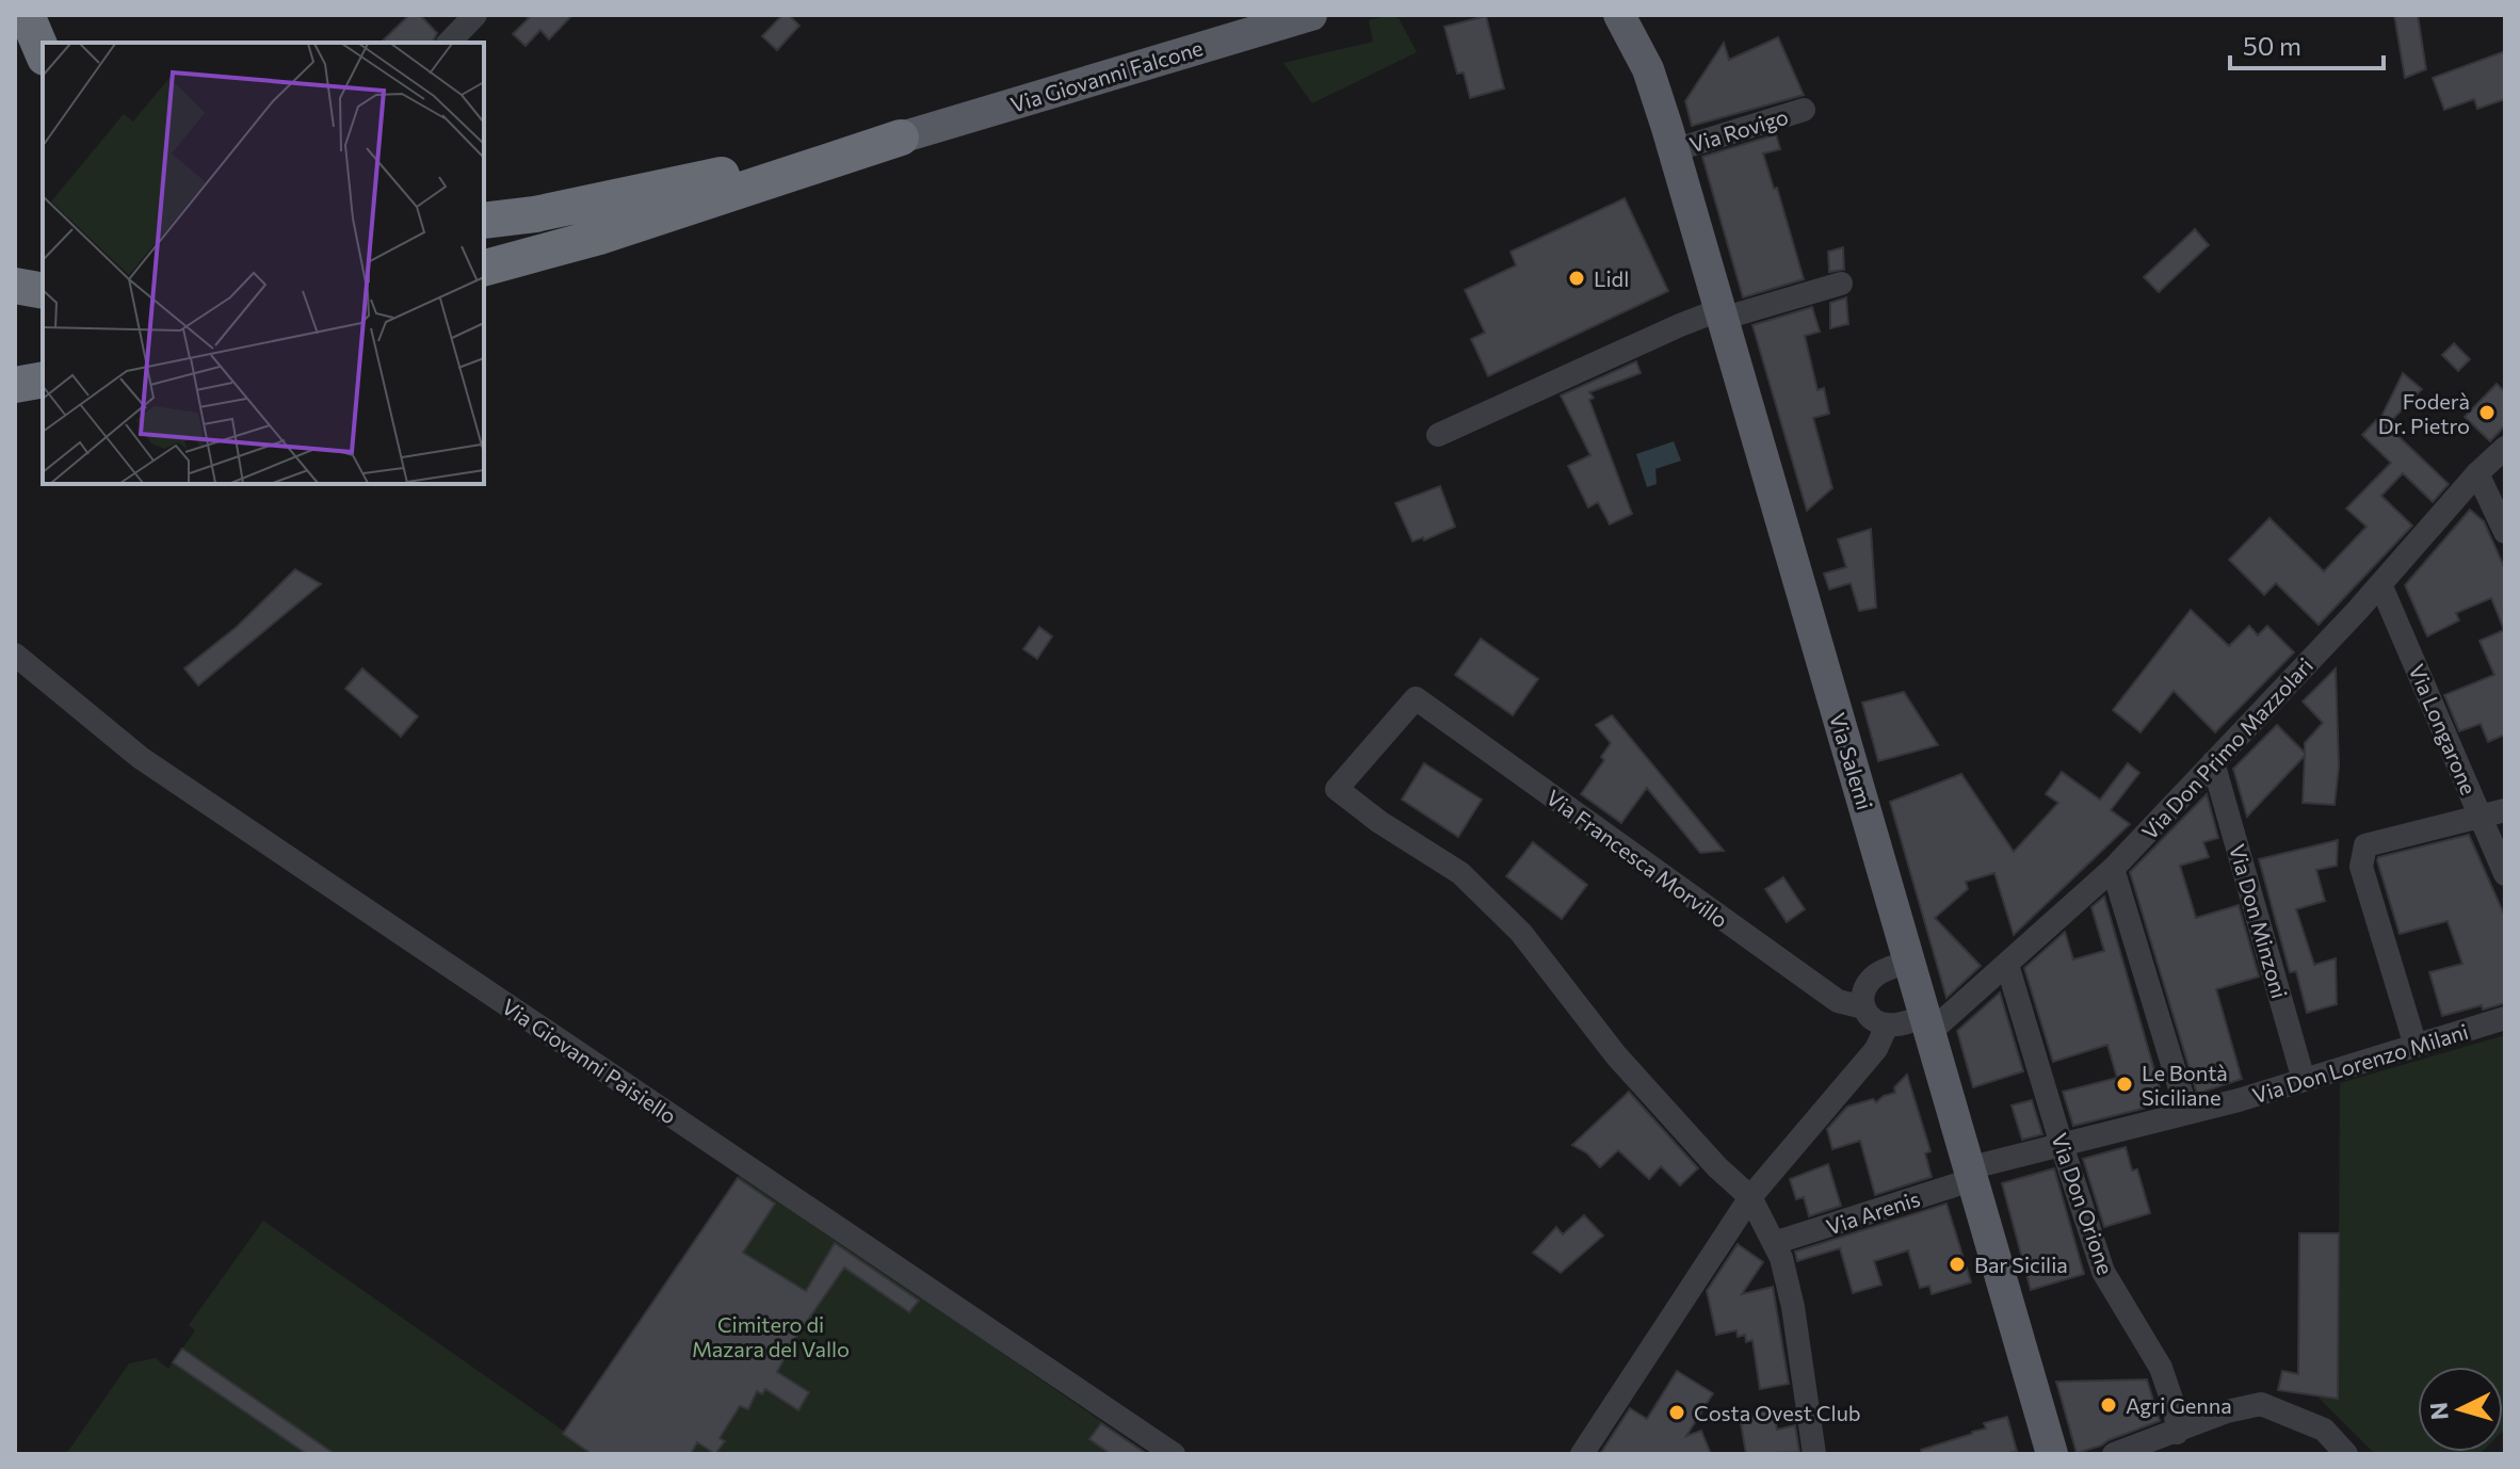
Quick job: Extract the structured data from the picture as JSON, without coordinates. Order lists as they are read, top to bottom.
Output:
{
  "streets": {
    "main road": ["Via Giovanni Falcone", "Via Salemi"],
    "street": [
      "Via Rovigo",
      "Via Longarone",
      "Via Don Primo Mazzolari",
      "Via Francesca Morvillo",
      "Via Don Minzoni",
      "Via Giovanni Paisiello",
      "Via Don Lorenzo Milani",
      "Via Don Orione",
      "Via Arenis"
    ]
  },
  "crossings": [
    ["Via Rovigo", "Via Salemi"],
    ["Via Longarone", "Via Don Primo Mazzolari"],
    ["Via Don Primo Mazzolari", "Via Salemi"],
    ["Via Don Primo Mazzolari", "Via Don Minzoni"],
    ["Via Don Primo Mazzolari", "Via Don Orione"],
    ["Via Salemi", "Via Don Lorenzo Milani"],
    ["Via Salemi", "Via Arenis"],
    ["Via Don Minzoni", "Via Don Lorenzo Milani"],
    ["Via Don Lorenzo Milani", "Via Don Orione"],
    ["Via Don Lorenzo Milani", "Via Arenis"]
  ],
  "parks": ["Cimitero di Mazara del Vallo"],
  "places": [
    "Lidl",
    "Foderà Dr. Pietro",
    "Le Bontà Siciliane",
    "Bar Sicilia",
    "Agri Genna",
    "Costa Ovest Club"
  ],
  "scale_bar": "50 m",
  "north": "left"
}
